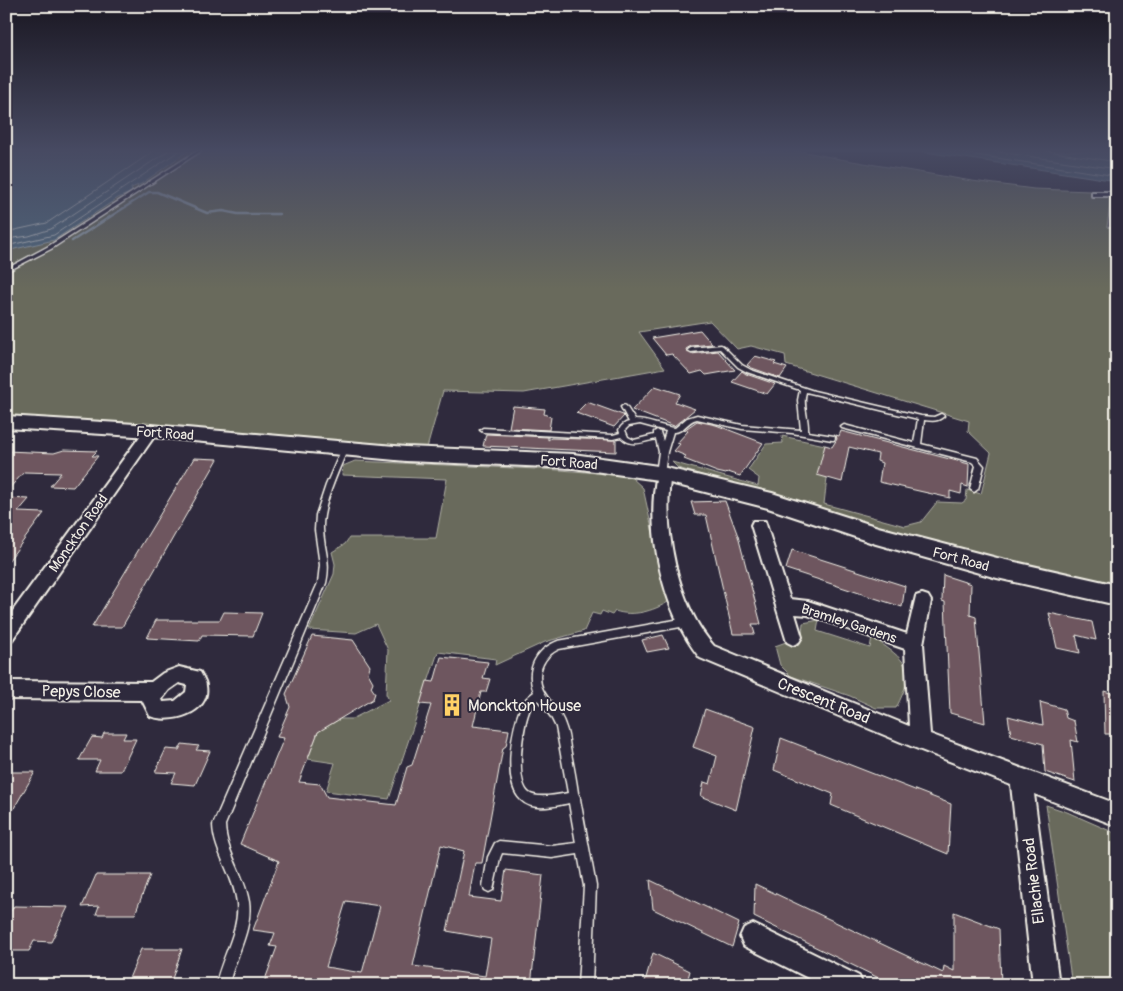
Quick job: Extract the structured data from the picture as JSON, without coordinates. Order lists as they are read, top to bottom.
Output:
{
  "streets": {
    "street": [
      "Fort Road",
      "Monckton Road",
      "Bramley Gardens",
      "Pepys Close",
      "Crescent Road",
      "Ellachie Road"
    ]
  },
  "crossings": [
    ["Fort Road", "Monckton Road"],
    ["Fort Road", "Crescent Road"],
    ["Bramley Gardens", "Crescent Road"],
    ["Crescent Road", "Ellachie Road"]
  ],
  "places": {
    "building": ["Monckton House"]
  }
}
